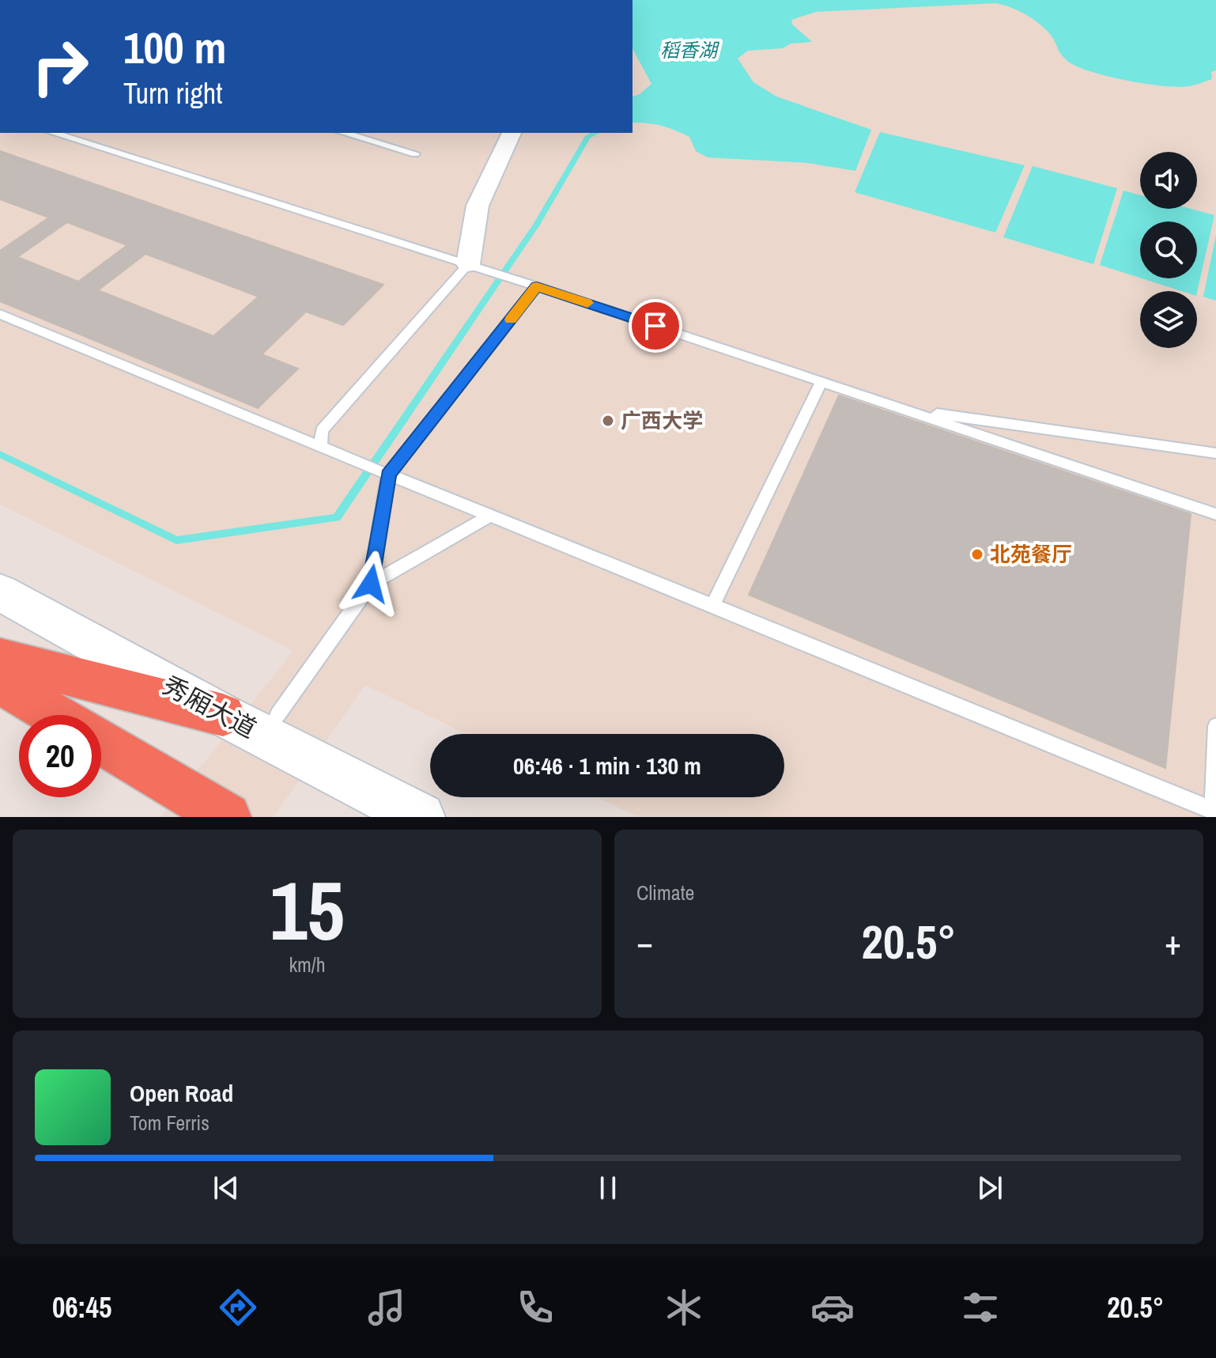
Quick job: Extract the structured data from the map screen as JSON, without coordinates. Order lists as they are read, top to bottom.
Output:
{
  "streets": {
    "main road": ["秀厢大道"]
  },
  "water": ["稻香湖"],
  "places": ["广西大学", "北苑餐厅"],
  "page": {
    "turn": ["100 m", "Turn right"],
    "limit": "20",
    "trip": "06:46 · 1 min · 130 m",
    "tile": [
      ["15", "km/h"],
      "Climate"
    ],
    "heat": ["−", "20.5°", "+"],
    "song": ["Open Road", "Tom Ferris"],
    "tabs": ["06:45", "20.5°"]
  }
}
